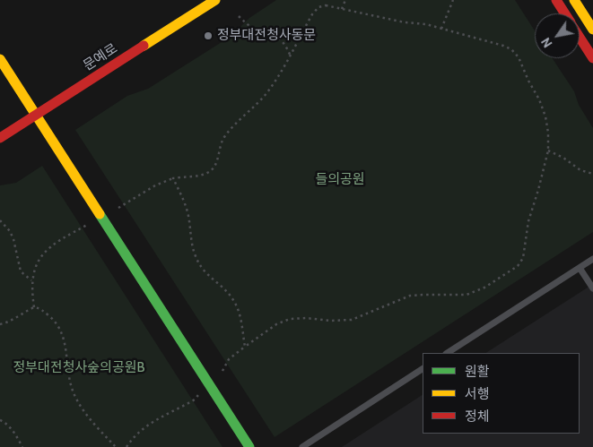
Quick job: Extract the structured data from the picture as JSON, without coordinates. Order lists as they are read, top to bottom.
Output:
{
  "streets": {
    "street": ["문예로"]
  },
  "parks": ["들의공원", "정부대전청사숲의공원B"],
  "places": ["정부대전청사동문"],
  "legend": ["원활", "서행", "정체"],
  "north": "bottom left"
}
